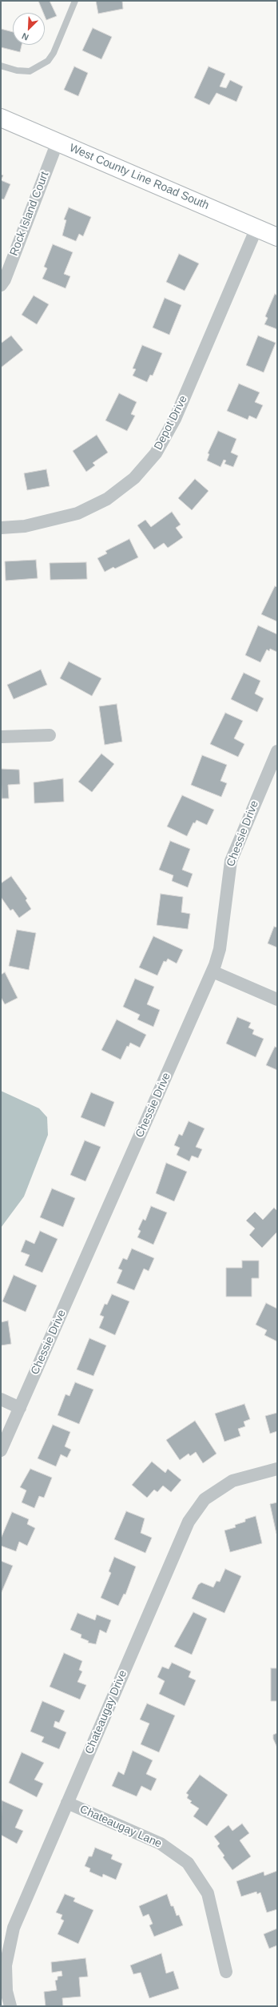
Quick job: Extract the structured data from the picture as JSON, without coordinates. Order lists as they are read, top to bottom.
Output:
{
  "streets": {
    "main road": ["West County Line Road South"],
    "street": [
      "Rock Island Court",
      "Depot Drive",
      "Chessie Drive",
      "Chateaugay Drive",
      "Chateaugay Lane"
    ]
  },
  "crossings": [
    ["West County Line Road South", "Rock Island Court"],
    ["West County Line Road South", "Depot Drive"],
    ["Chateaugay Drive", "Chateaugay Lane"]
  ],
  "north": "bottom left"
}
